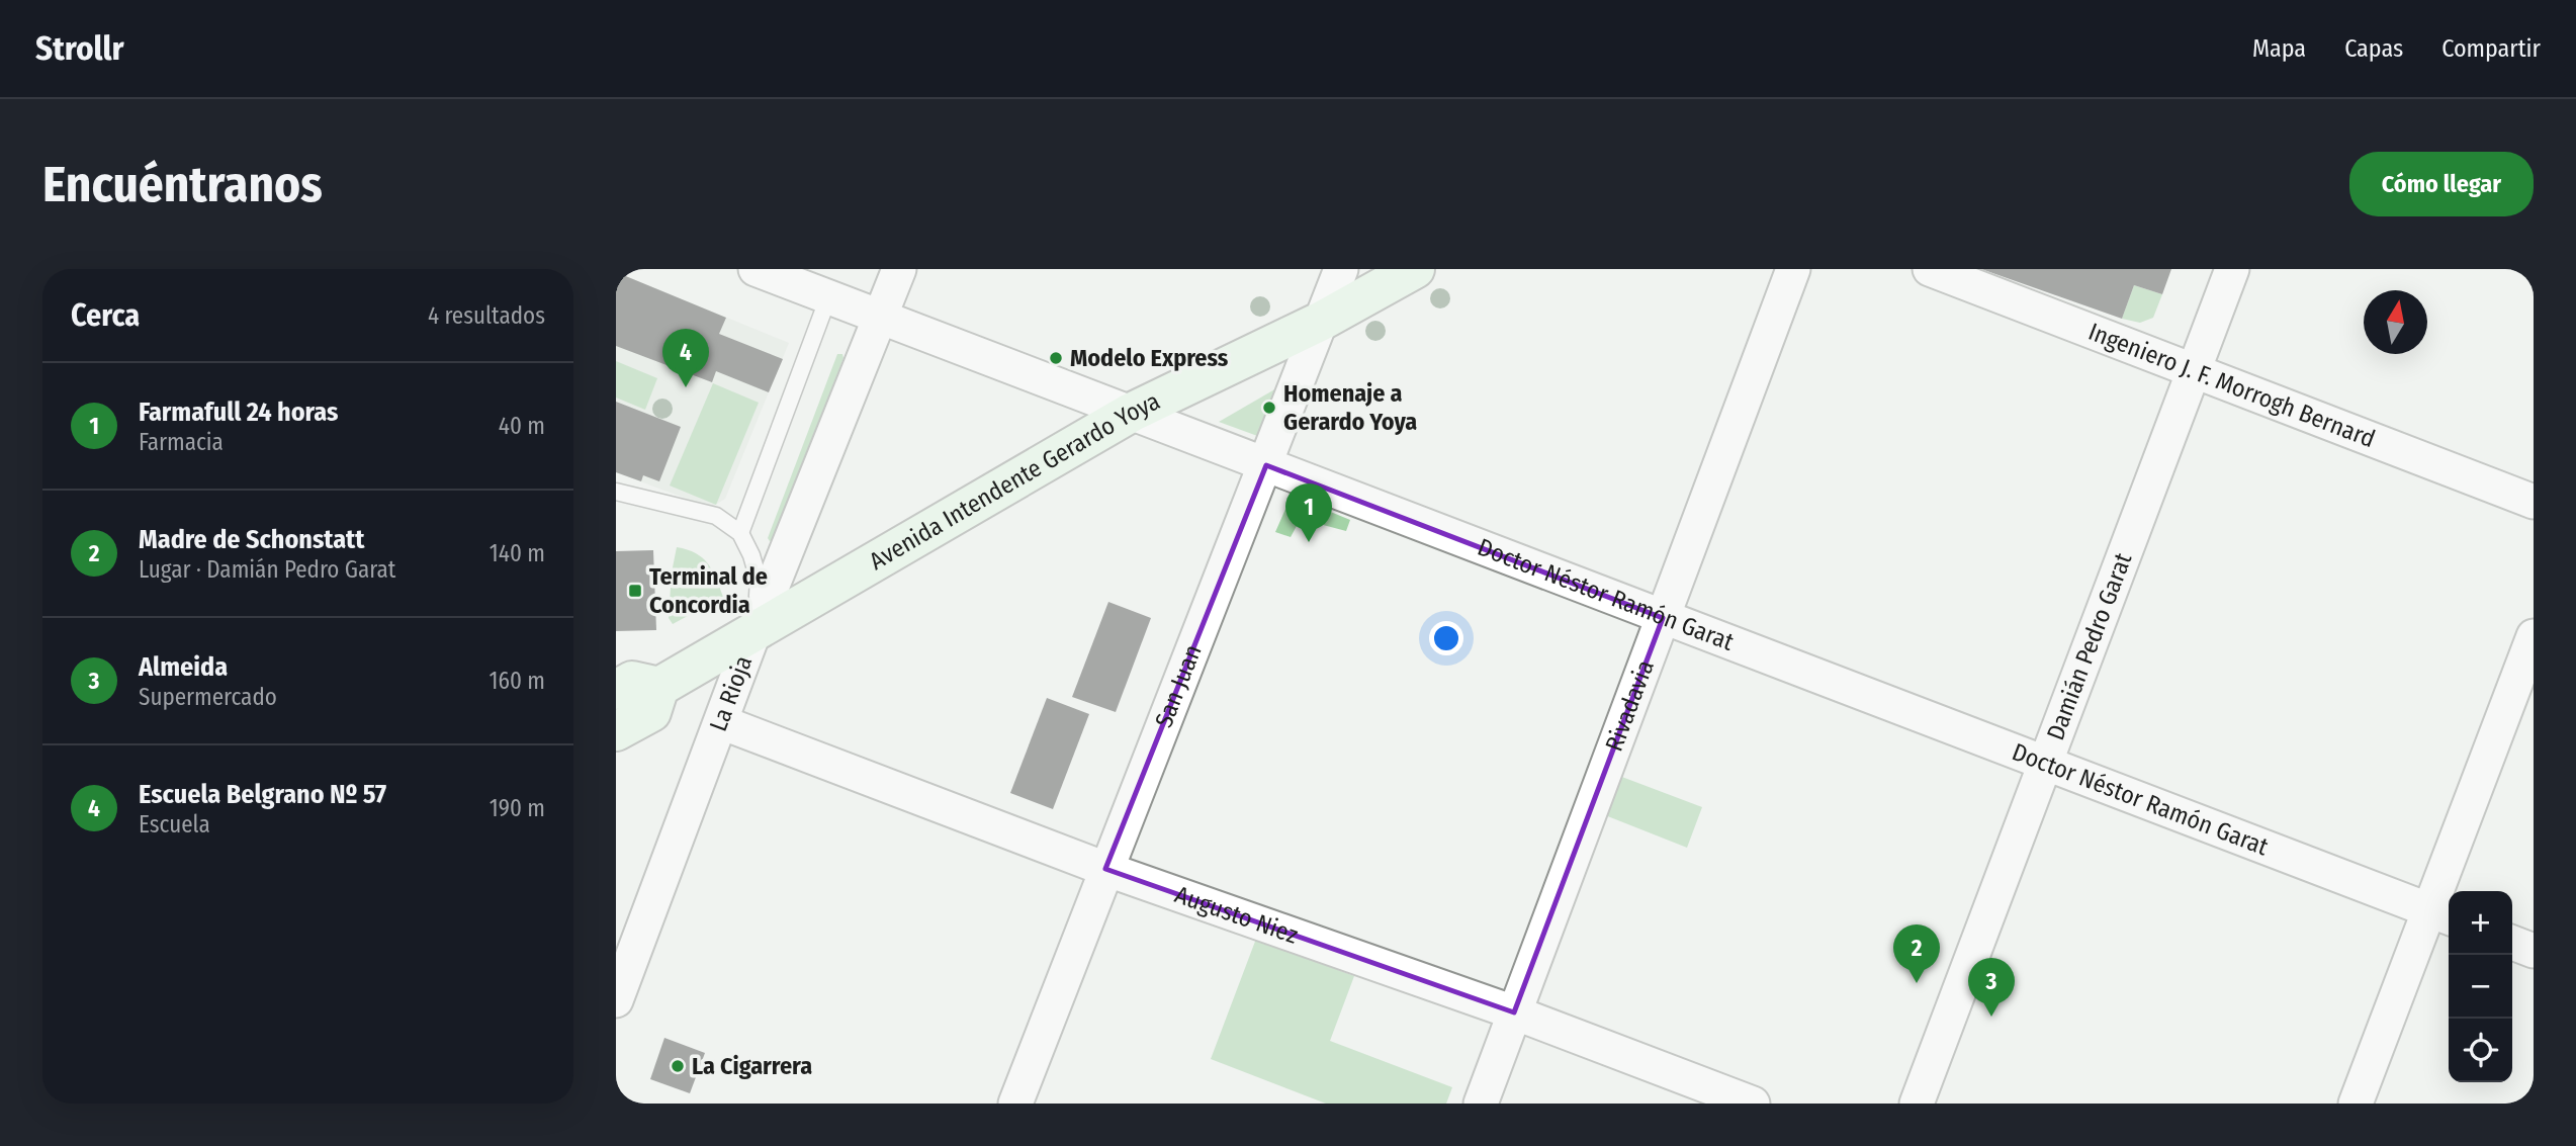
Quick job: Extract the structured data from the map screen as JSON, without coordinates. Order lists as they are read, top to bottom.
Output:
{
  "streets": {
    "main road": ["Avenida Intendente Gerardo Yoya"],
    "street": [
      "Ingeniero J. F. Morrogh Bernard",
      "Doctor Néstor Ramón Garat",
      "Damián Pedro Garat",
      "San Juan",
      "La Rioja",
      "Rivadavia",
      "Augusto Niez"
    ]
  },
  "crossings": [
    ["Ingeniero J. F. Morrogh Bernard", "Damián Pedro Garat"],
    ["Avenida Intendente Gerardo Yoya", "Doctor Néstor Ramón Garat"],
    ["Avenida Intendente Gerardo Yoya", "San Juan"],
    ["Avenida Intendente Gerardo Yoya", "La Rioja"],
    ["Doctor Néstor Ramón Garat", "Damián Pedro Garat"],
    ["Doctor Néstor Ramón Garat", "San Juan"],
    ["Doctor Néstor Ramón Garat", "La Rioja"],
    ["Doctor Néstor Ramón Garat", "Rivadavia"],
    ["San Juan", "Augusto Niez"],
    ["La Rioja", "Augusto Niez"],
    ["Rivadavia", "Augusto Niez"]
  ],
  "places": {
    "other": ["Modelo Express", "Homenaje a Gerardo Yoya", "La Cigarrera"],
    "transit": ["Terminal de Concordia"]
  },
  "north": "top",
  "page": {
    "header": "Strollr",
    "nav": ["Mapa", "Capas", "Compartir"],
    "buttons": "Cómo llegar",
    "title": "Encuéntranos",
    "heading": ["Cerca", "4 resultados"],
    "pins": [
      "4",
      "1",
      "2",
      "3"
    ],
    "list": [
      {
        "mark": "1",
        "name": "Farmafull 24 horas",
        "note": "Farmacia",
        "value": "40 m"
      },
      {
        "mark": "2",
        "name": "Madre de Schonstatt",
        "note": "Lugar · Damián Pedro Garat",
        "value": "140 m"
      },
      {
        "mark": "3",
        "name": "Almeida",
        "note": "Supermercado",
        "value": "160 m"
      },
      {
        "mark": "4",
        "name": "Escuela Belgrano Nº 57",
        "note": "Escuela",
        "value": "190 m"
      }
    ],
    "map_buttons": ["+", "−"]
  }
}
